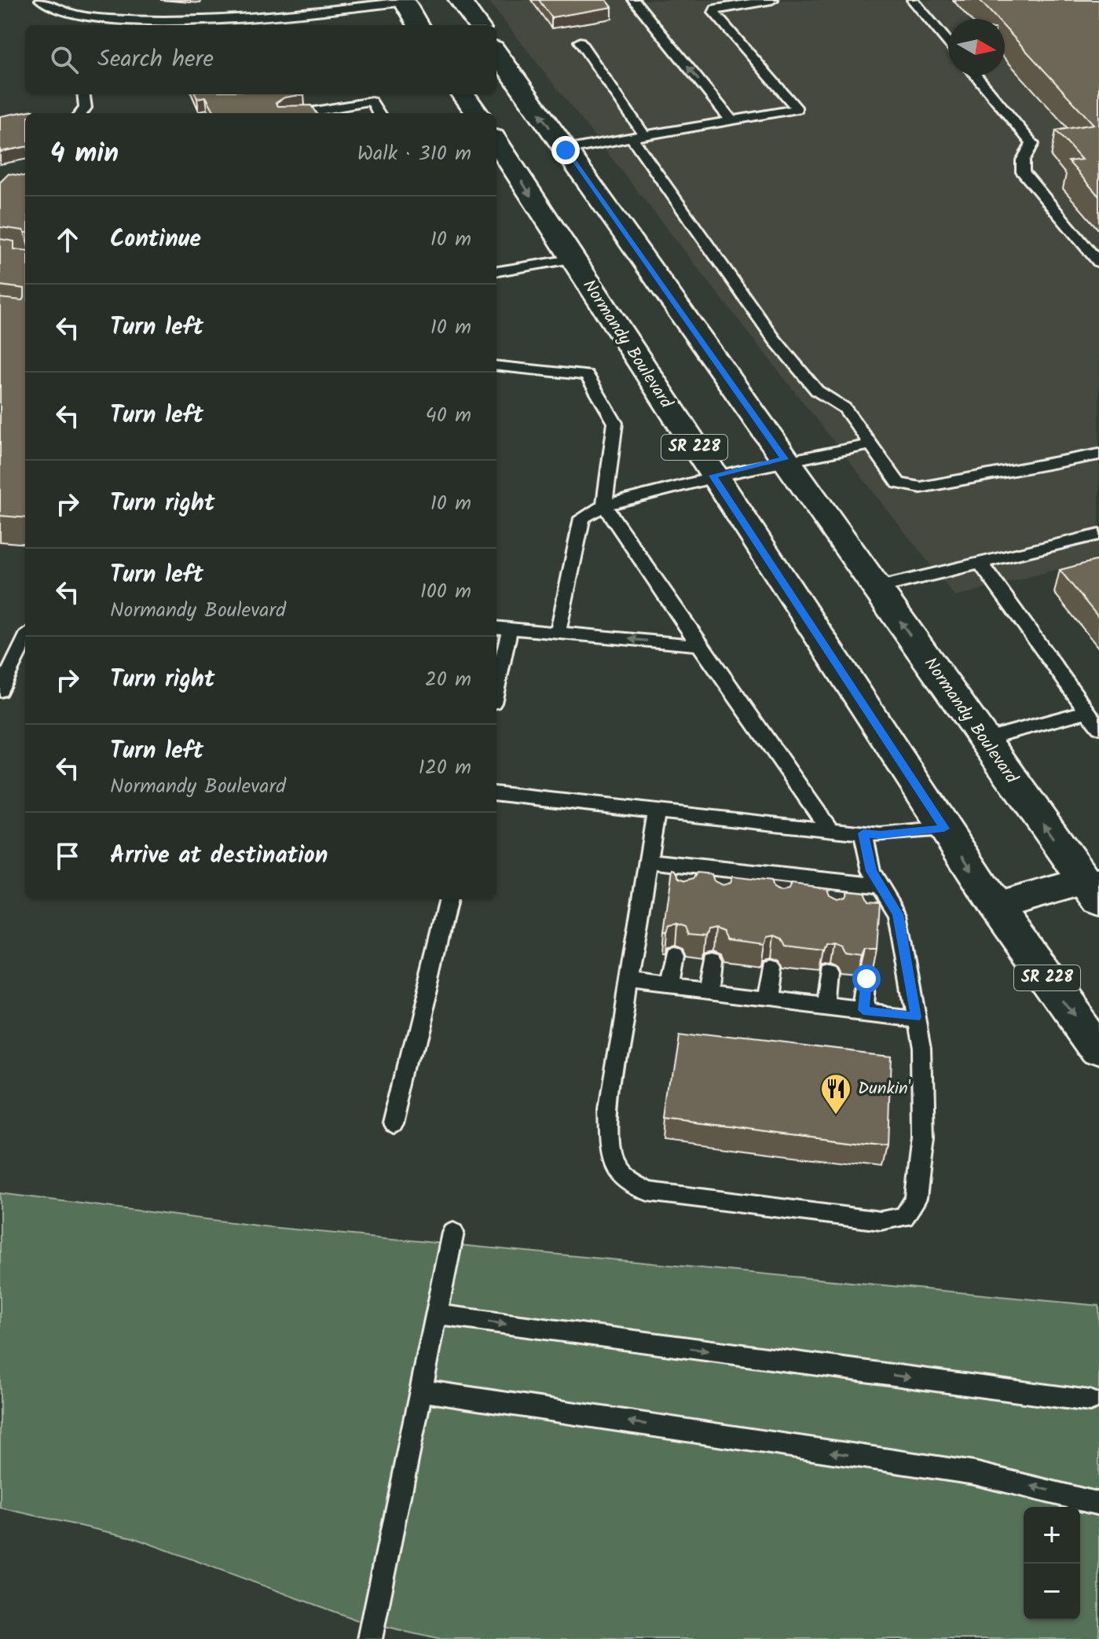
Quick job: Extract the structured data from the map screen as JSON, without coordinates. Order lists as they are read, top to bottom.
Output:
{
  "streets": {
    "main road": ["Normandy Boulevard", "SR 228"]
  },
  "places": {
    "restaurant": ["Dunkin'"]
  },
  "north": "right",
  "page": {
    "search": "Search here",
    "heading": ["4 min", "Walk · 310 m"],
    "list": [
      ["Continue", "10 m"],
      ["Turn left", "10 m"],
      ["Turn left", "40 m"],
      ["Turn right", "10 m"],
      ["Turn left", "Normandy Boulevard", "100 m"],
      ["Turn right", "20 m"],
      ["Turn left", "Normandy Boulevard", "120 m"],
      "Arrive at destination"
    ],
    "map_buttons": ["+", "−"]
  }
}
